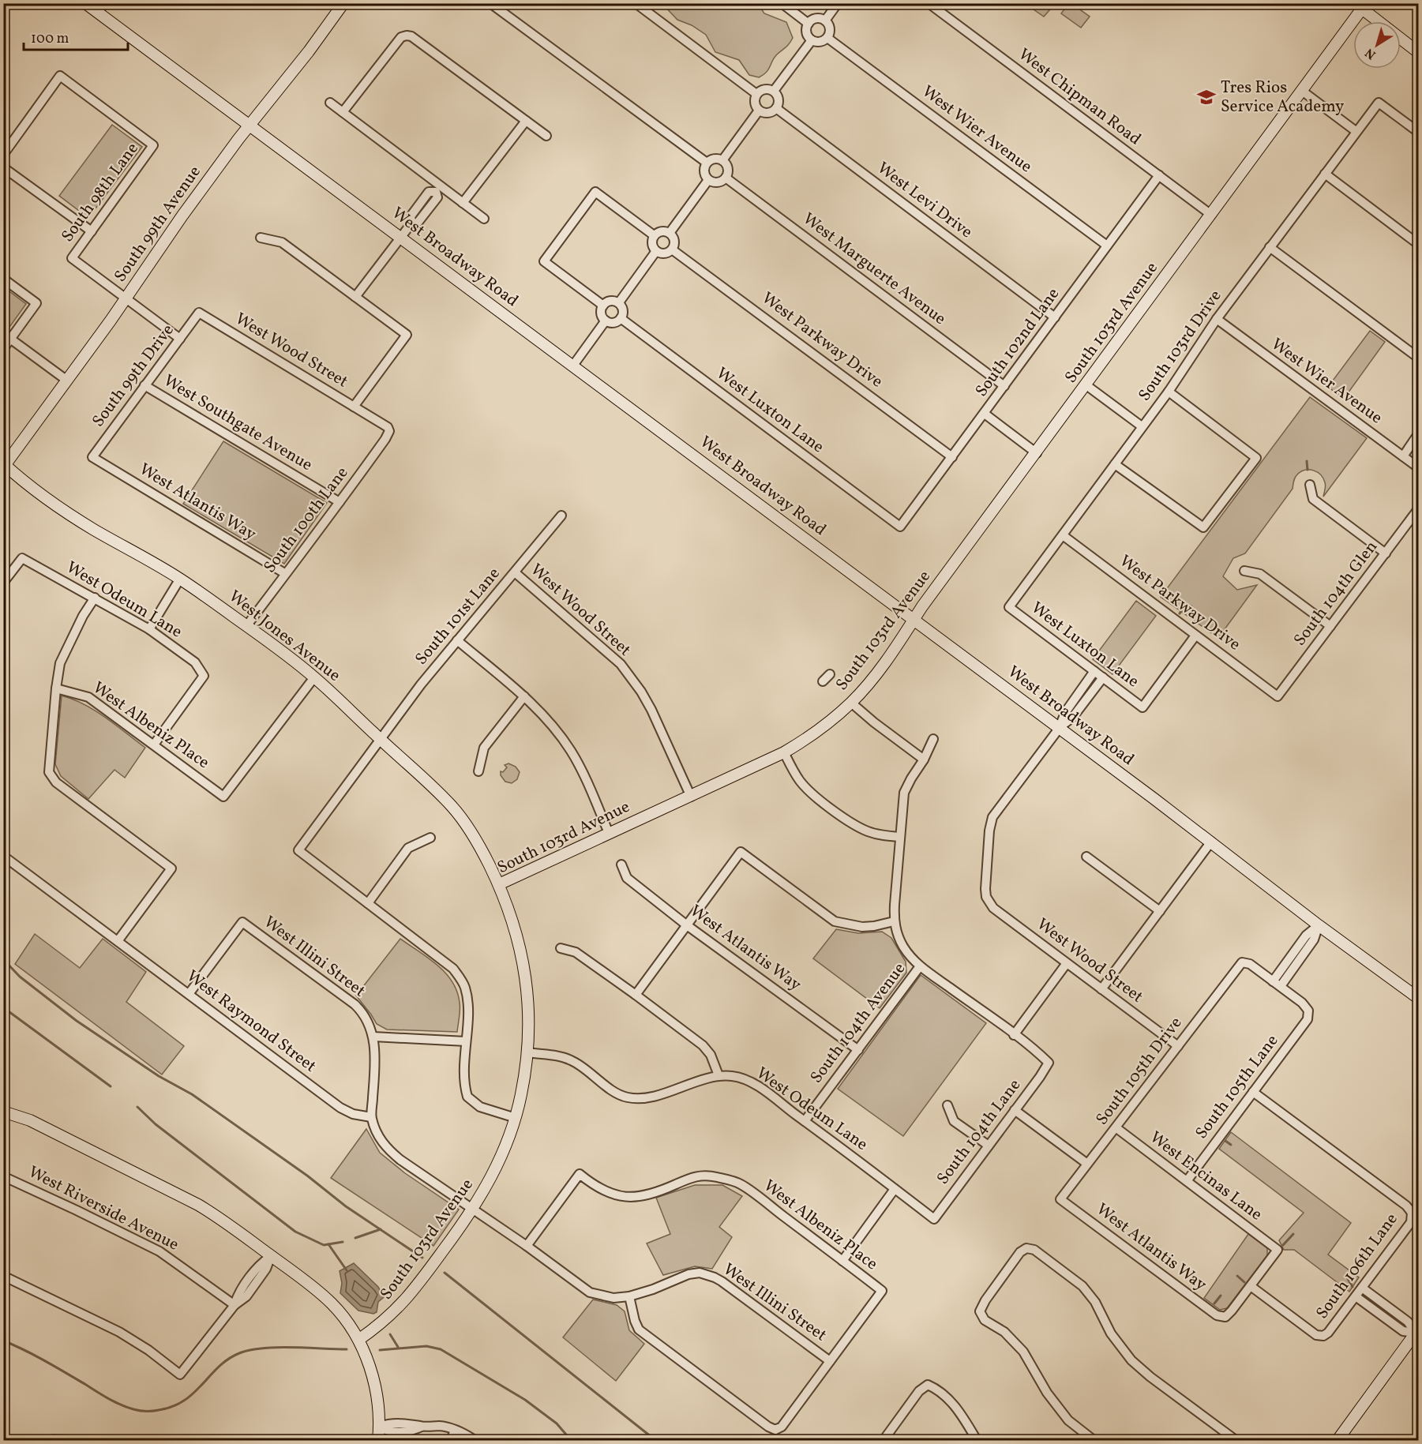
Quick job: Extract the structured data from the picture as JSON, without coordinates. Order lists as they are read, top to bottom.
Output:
{
  "streets": {
    "street": [
      "West Chipman Road",
      "West Wier Avenue",
      "South 98th Lane",
      "West Levi Drive",
      "South 99th Avenue",
      "West Broadway Road",
      "West Marguerte Avenue",
      "South 103rd Avenue",
      "West Parkway Drive",
      "South 102nd Lane",
      "South 103rd Drive",
      "West Wood Street",
      "South 99th Drive",
      "West Luxton Lane",
      "West Southgate Avenue",
      "West Atlantis Way",
      "South 100th Lane",
      "South 104th Glen",
      "West Odeum Lane",
      "South 101st Lane",
      "West Jones Avenue",
      "West Albeniz Place",
      "West Illini Street",
      "West Raymond Street",
      "South 104th Avenue",
      "South 105th Drive",
      "South 105th Lane",
      "South 104th Lane",
      "West Encinas Lane",
      "West Riverside Avenue",
      "South 106th Lane"
    ]
  },
  "crossings": [
    ["West Chipman Road", "South 103rd Avenue"],
    ["West Chipman Road", "South 102nd Lane"],
    ["West Wier Avenue", "South 102nd Lane"],
    ["West Wier Avenue", "South 103rd Drive"],
    ["South 98th Lane", "South 99th Avenue"],
    ["West Levi Drive", "South 102nd Lane"],
    ["South 99th Avenue", "West Broadway Road"],
    ["South 99th Avenue", "West Jones Avenue"],
    ["West Broadway Road", "South 103rd Avenue"],
    ["West Broadway Road", "West Wood Street"],
    ["West Marguerte Avenue", "South 102nd Lane"],
    ["South 103rd Avenue", "West Wood Street"],
    ["South 103rd Avenue", "West Jones Avenue"],
    ["West Parkway Drive", "South 102nd Lane"],
    ["West Parkway Drive", "South 103rd Drive"],
    ["West Parkway Drive", "West Luxton Lane"],
    ["West Parkway Drive", "South 104th Glen"],
    ["South 102nd Lane", "West Luxton Lane"],
    ["South 103rd Drive", "West Luxton Lane"],
    ["West Wood Street", "South 99th Drive"],
    ["West Wood Street", "South 100th Lane"],
    ["West Wood Street", "South 101st Lane"],
    ["West Wood Street", "South 105th Drive"],
    ["South 99th Drive", "West Southgate Avenue"],
    ["South 99th Drive", "West Atlantis Way"],
    ["West Southgate Avenue", "South 100th Lane"],
    ["West Atlantis Way", "South 100th Lane"],
    ["West Atlantis Way", "South 104th Avenue"],
    ["West Atlantis Way", "South 105th Drive"],
    ["West Atlantis Way", "West Encinas Lane"],
    ["West Atlantis Way", "South 106th Lane"],
    ["South 100th Lane", "West Jones Avenue"],
    ["West Odeum Lane", "West Albeniz Place"],
    ["West Odeum Lane", "South 104th Avenue"],
    ["West Odeum Lane", "South 104th Lane"],
    ["South 101st Lane", "West Jones Avenue"],
    ["West Jones Avenue", "West Albeniz Place"],
    ["West Albeniz Place", "West Illini Street"],
    ["West Illini Street", "West Raymond Street"],
    ["South 105th Drive", "South 105th Lane"],
    ["South 105th Drive", "West Encinas Lane"],
    ["South 105th Lane", "West Encinas Lane"],
    ["South 105th Lane", "South 106th Lane"],
    ["West Encinas Lane", "South 106th Lane"]
  ],
  "places": {
    "school or university": ["Tres Rios Service Academy"]
  },
  "scale_bar": "100 m",
  "north": "bottom left"
}
